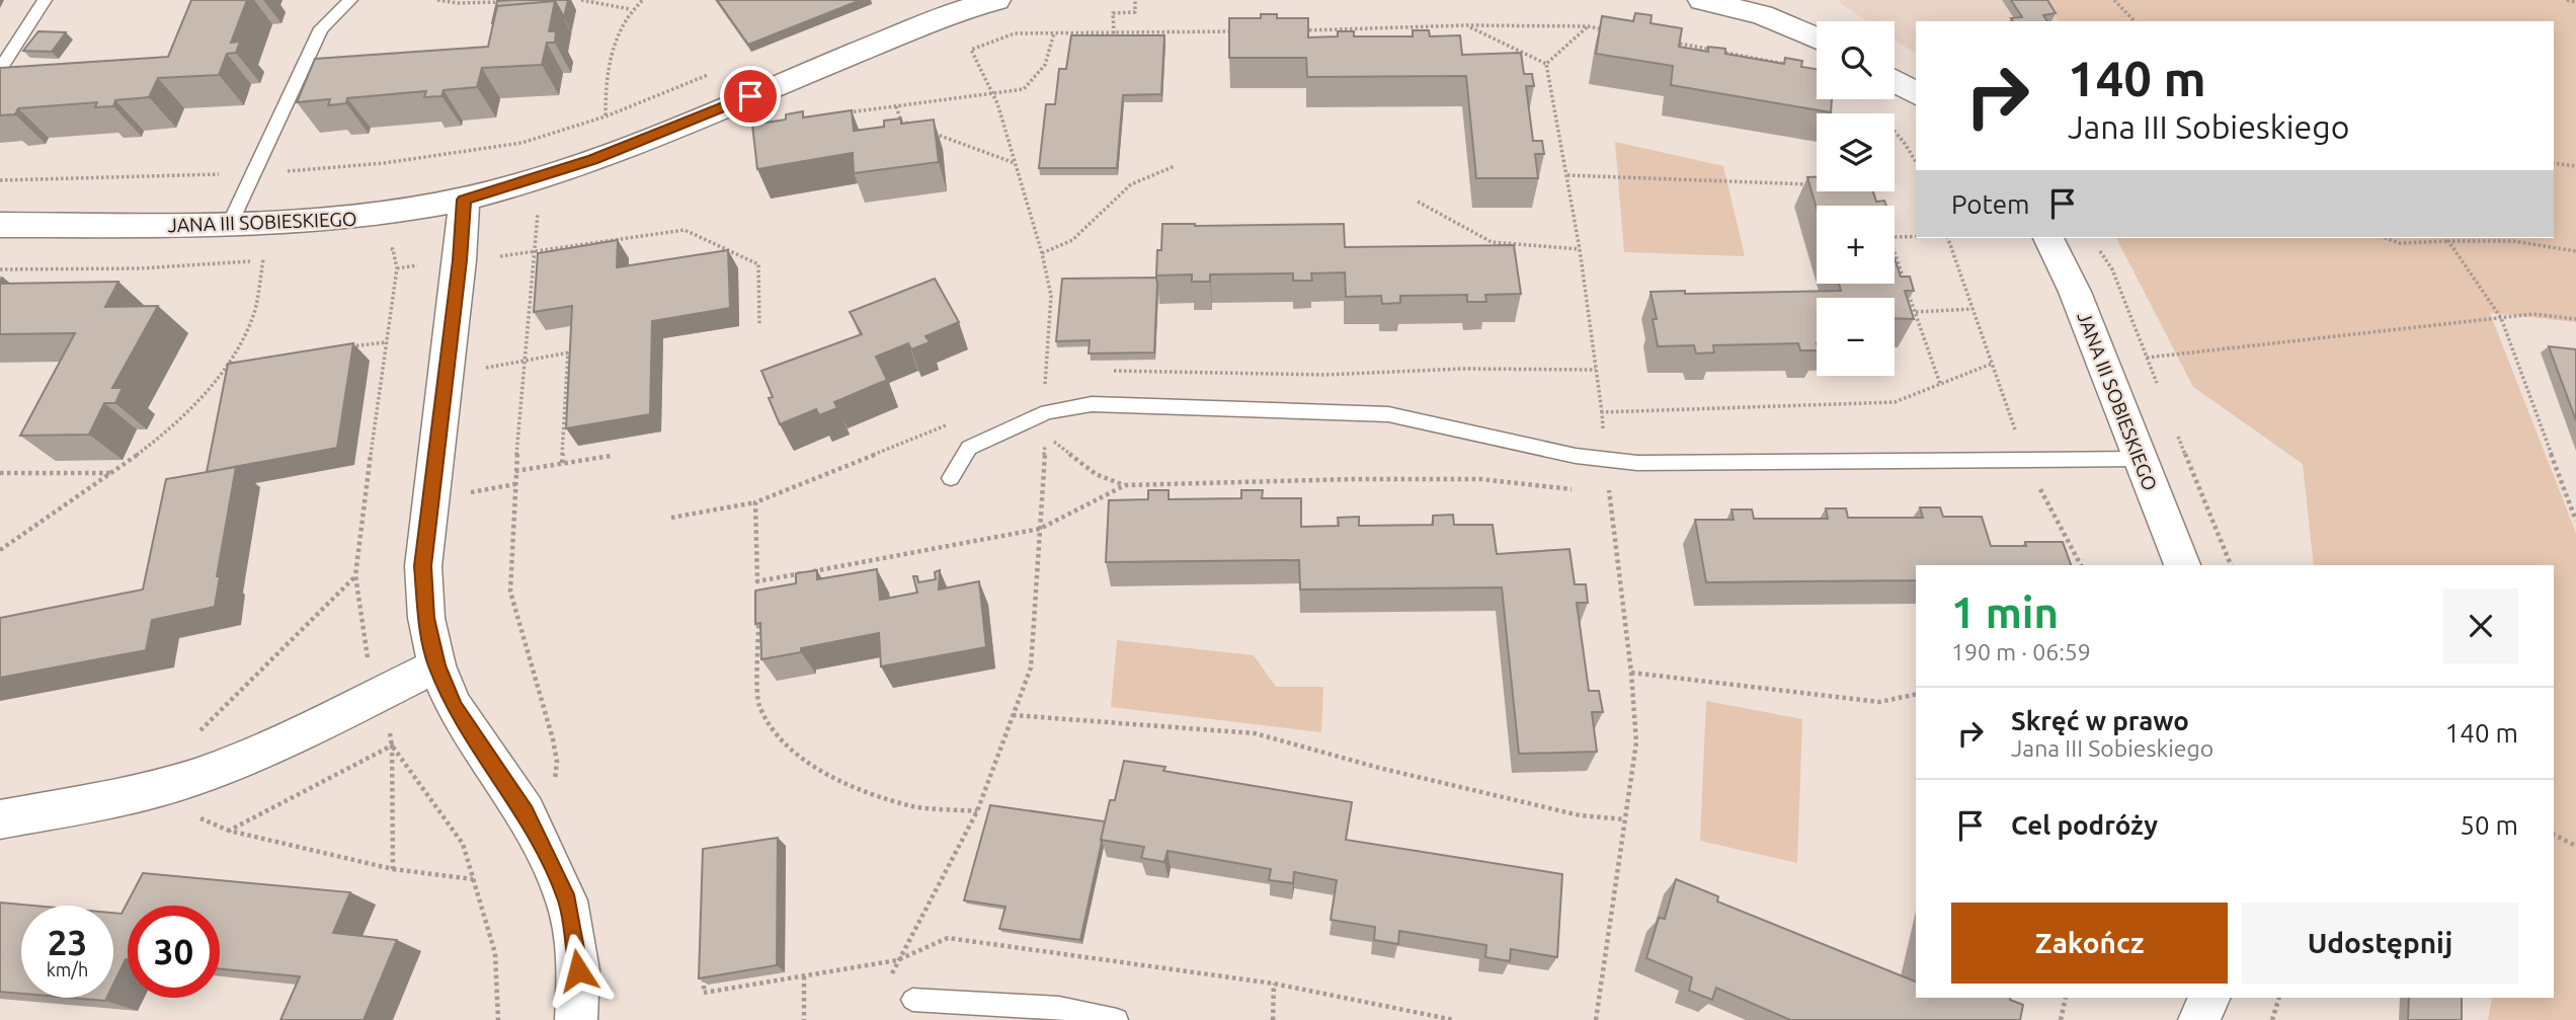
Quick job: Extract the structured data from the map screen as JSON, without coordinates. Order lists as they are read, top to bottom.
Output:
{
  "streets": {
    "street": ["JANA III SOBIESKIEGO"]
  },
  "page": {
    "map_buttons": ["+", "−"],
    "turn": ["140 m", "Jana III Sobieskiego"],
    "then": "Potem",
    "heading": ["1 min", "190 m · 06:59"],
    "list": [
      {
        "name": "Skręć w prawo",
        "note": "Jana III Sobieskiego",
        "value": "140 m"
      },
      {
        "name": "Cel podróży",
        "value": "50 m"
      }
    ],
    "buttons": ["Zakończ", "Udostępnij"],
    "speed": "23 km/h",
    "limit": "30"
  }
}
